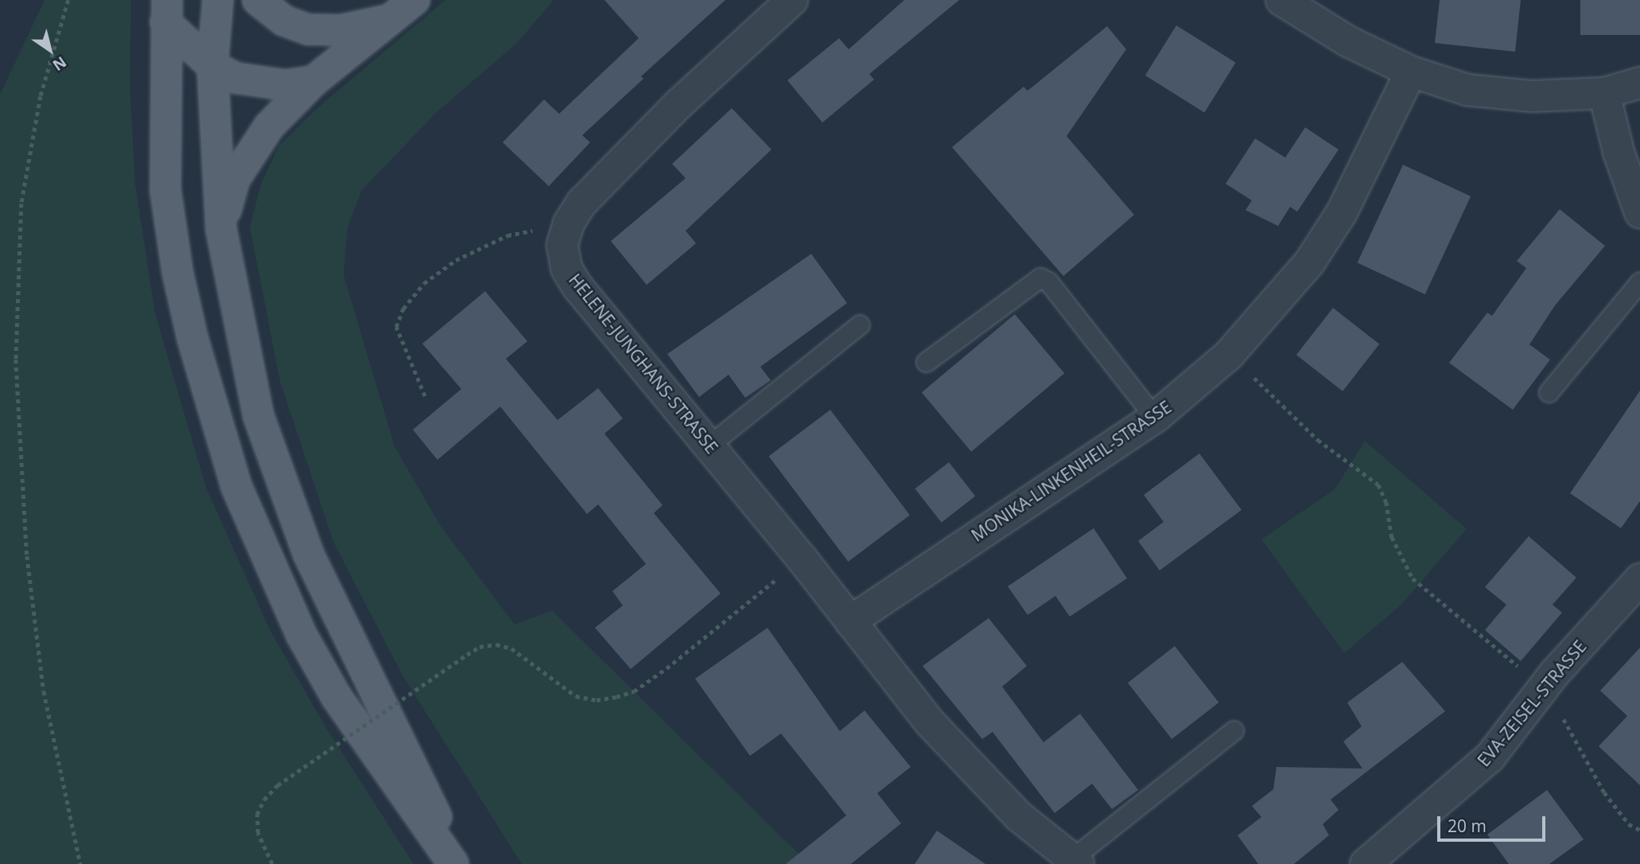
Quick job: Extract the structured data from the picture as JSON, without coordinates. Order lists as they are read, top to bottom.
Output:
{
  "streets": {
    "street": ["HELENE-JUNGHANS-STRASSE", "MONIKA-LINKENHEIL-STRASSE", "EVA-ZEISEL-STRASSE"]
  },
  "crossings": [
    ["HELENE-JUNGHANS-STRASSE", "MONIKA-LINKENHEIL-STRASSE"]
  ],
  "scale_bar": "20 m",
  "north": "bottom right"
}
